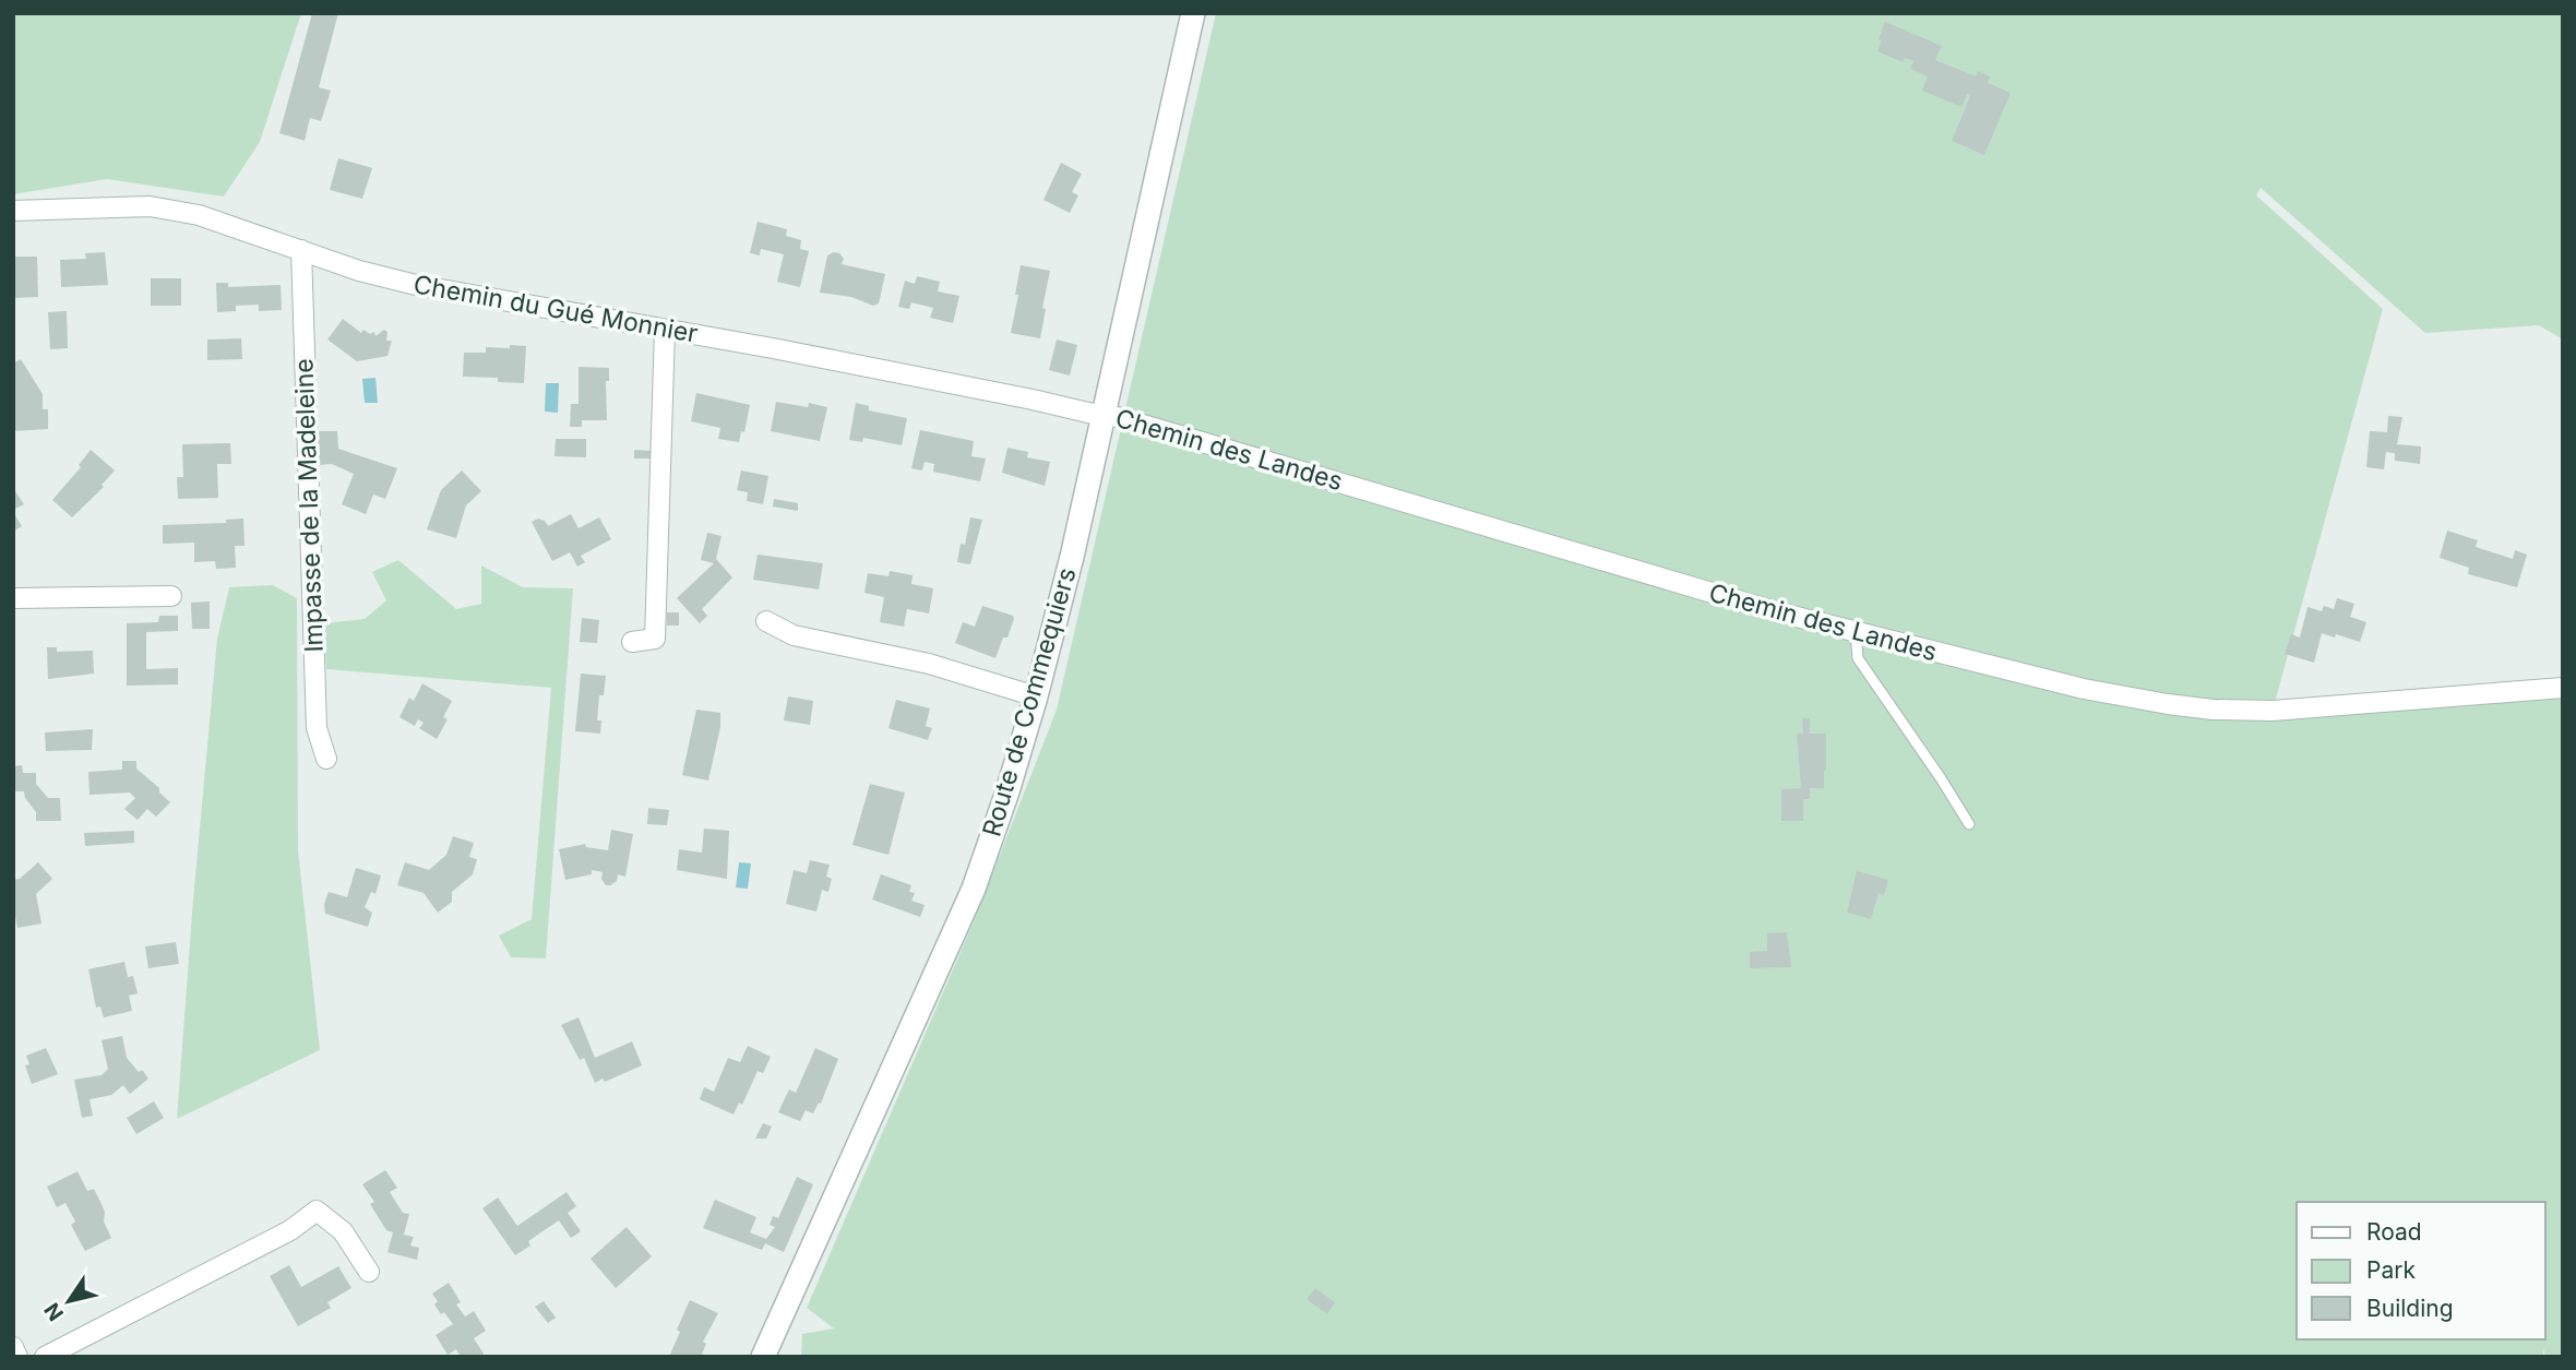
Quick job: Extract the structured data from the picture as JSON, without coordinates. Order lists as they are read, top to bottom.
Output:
{
  "streets": {
    "street": [
      "Chemin du Gué Monnier",
      "Chemin des Landes",
      "Impasse de la Madeleine",
      "Route de Commequiers"
    ]
  },
  "crossings": [
    ["Chemin du Gué Monnier", "Chemin des Landes"],
    ["Chemin du Gué Monnier", "Impasse de la Madeleine"],
    ["Chemin du Gué Monnier", "Route de Commequiers"],
    ["Chemin des Landes", "Route de Commequiers"]
  ],
  "legend": ["Road", "Park", "Building"],
  "north": "bottom left"
}
